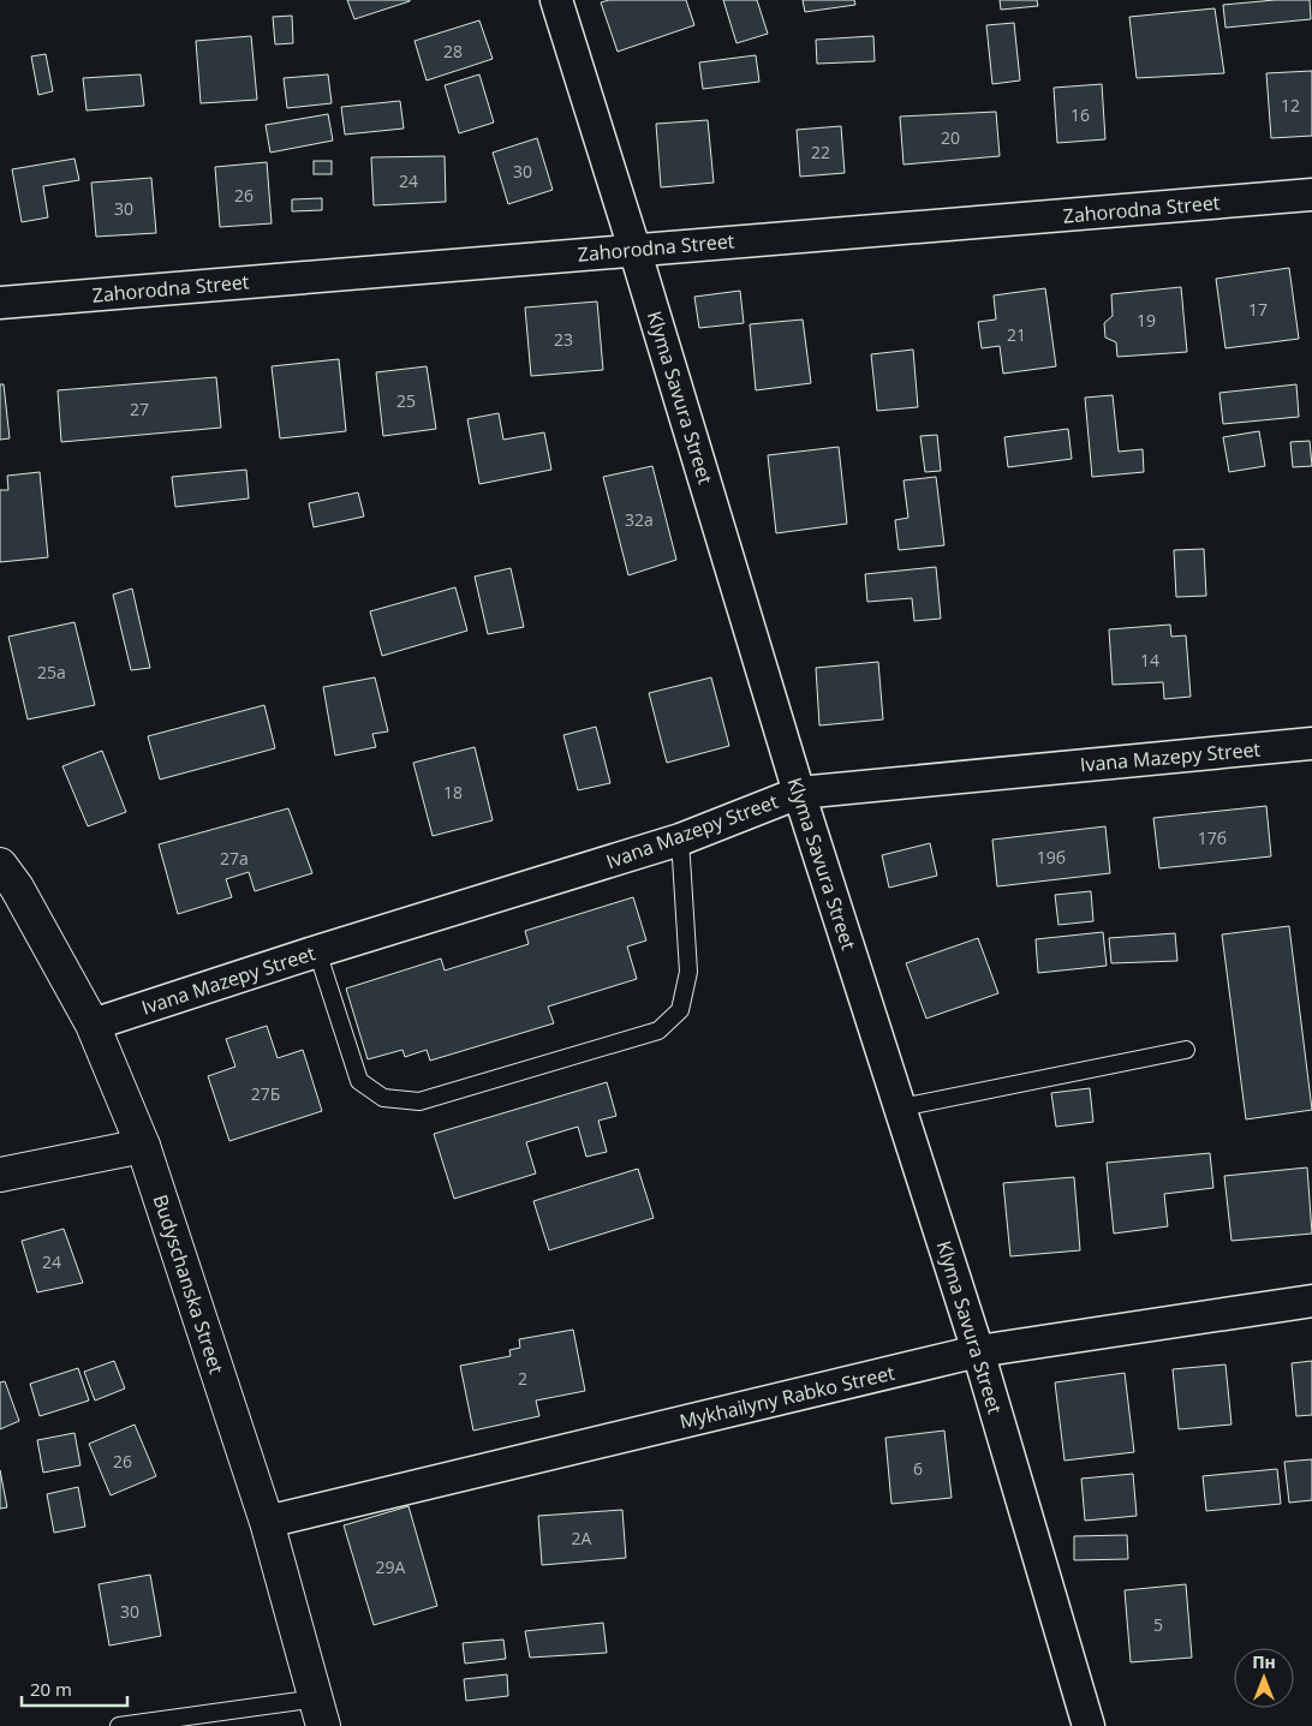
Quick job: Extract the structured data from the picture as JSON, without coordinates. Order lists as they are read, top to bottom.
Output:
{
  "streets": {
    "street": [
      "Zahorodna Street",
      "Klyma Savura Street",
      "Ivana Mazepy Street",
      "Budyschanska Street",
      "Mykhailyny Rabko Street"
    ]
  },
  "crossings": [
    ["Zahorodna Street", "Klyma Savura Street"],
    ["Klyma Savura Street", "Ivana Mazepy Street"],
    ["Klyma Savura Street", "Mykhailyny Rabko Street"],
    ["Ivana Mazepy Street", "Budyschanska Street"],
    ["Budyschanska Street", "Mykhailyny Rabko Street"]
  ],
  "house_numbers": [
    "28",
    "12",
    "16",
    "20",
    "22",
    "30",
    "24",
    "26",
    "30",
    "17",
    "19",
    "21",
    "23",
    "25",
    "27",
    "32а",
    "14",
    "25а",
    "18",
    "17б",
    "19б",
    "27а",
    "27Б",
    "24",
    "2",
    "26",
    "6",
    "2А",
    "29А",
    "30",
    "5"
  ],
  "scale_bar": "20 m",
  "north": "top"
}
